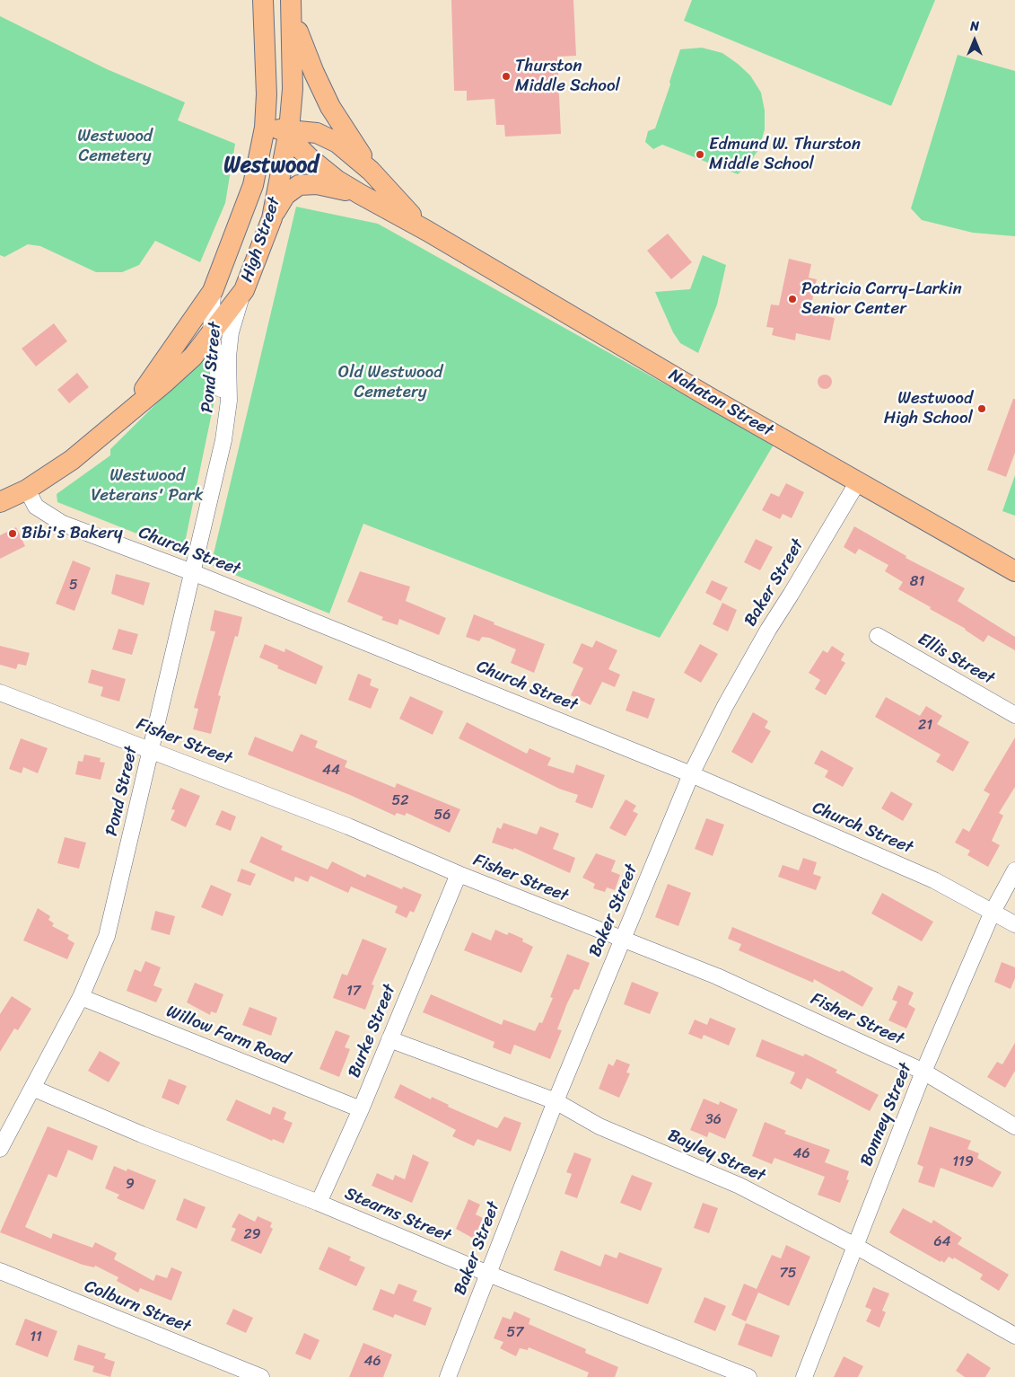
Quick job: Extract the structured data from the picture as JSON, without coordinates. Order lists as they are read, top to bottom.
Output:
{
  "streets": {
    "main road": ["High Street", "Nahatan Street"],
    "street": [
      "Pond Street",
      "Church Street",
      "Baker Street",
      "Ellis Street",
      "Fisher Street",
      "Burke Street",
      "Willow Farm Road",
      "Bonney Street",
      "Bayley Street",
      "Stearns Street",
      "Colburn Street"
    ]
  },
  "crossings": [
    ["High Street", "Pond Street"],
    ["High Street", "Nahatan Street"],
    ["High Street", "Church Street"],
    ["Pond Street", "Church Street"],
    ["Pond Street", "Fisher Street"],
    ["Pond Street", "Willow Farm Road"],
    ["Pond Street", "Stearns Street"],
    ["Nahatan Street", "Baker Street"],
    ["Church Street", "Baker Street"],
    ["Church Street", "Bonney Street"],
    ["Baker Street", "Fisher Street"],
    ["Baker Street", "Bayley Street"],
    ["Baker Street", "Stearns Street"],
    ["Fisher Street", "Burke Street"],
    ["Fisher Street", "Bonney Street"],
    ["Burke Street", "Willow Farm Road"],
    ["Burke Street", "Bayley Street"],
    ["Burke Street", "Stearns Street"],
    ["Bonney Street", "Bayley Street"]
  ],
  "districts": ["Westwood"],
  "parks": ["Westwood Cemetery", "Old Westwood Cemetery", "Westwood Veterans' Park"],
  "places": [
    "Thurston Middle School",
    "Edmund W. Thurston Middle School",
    "Patricia Carry-Larkin Senior Center",
    "Westwood High School",
    "Bibi's Bakery"
  ],
  "house_numbers": [
    "81",
    "5",
    "21",
    "44",
    "52",
    "56",
    "17",
    "36",
    "46",
    "119",
    "9",
    "29",
    "64",
    "75",
    "57",
    "11",
    "46"
  ],
  "north": "top"
}
